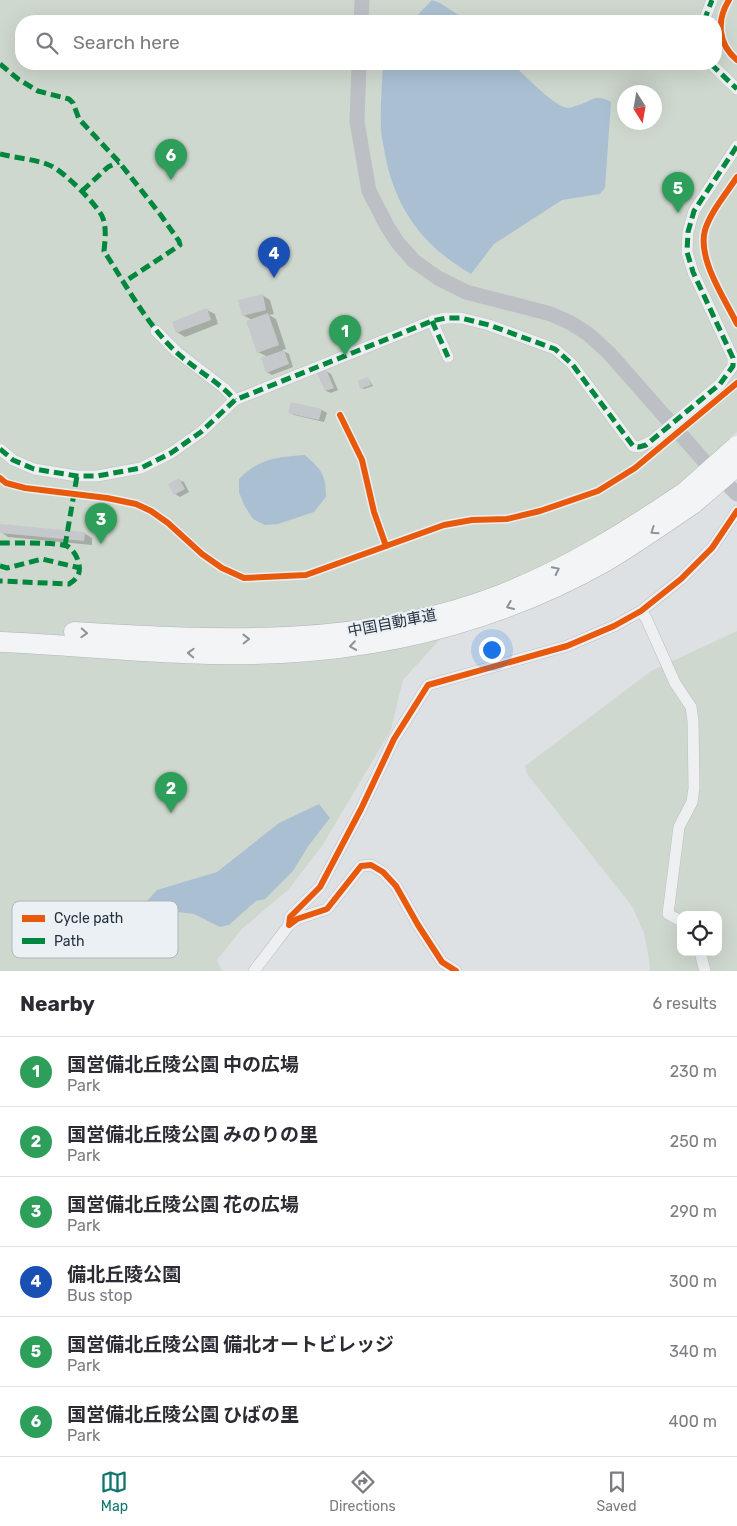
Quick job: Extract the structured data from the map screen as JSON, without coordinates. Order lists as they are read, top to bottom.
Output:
{
  "streets": {
    "highway": ["中国自動車道"]
  },
  "legend": ["Cycle path", "Path"],
  "north": "bottom",
  "page": {
    "search": "Search here",
    "pins": [
      "6",
      "5",
      "4",
      "1",
      "3",
      "2"
    ],
    "heading": ["Nearby", "6 results"],
    "list": [
      {
        "mark": "1",
        "name": "国営備北丘陵公園 中の広場",
        "note": "Park",
        "value": "230 m"
      },
      {
        "mark": "2",
        "name": "国営備北丘陵公園 みのりの里",
        "note": "Park",
        "value": "250 m"
      },
      {
        "mark": "3",
        "name": "国営備北丘陵公園 花の広場",
        "note": "Park",
        "value": "290 m"
      },
      {
        "mark": "4",
        "name": "備北丘陵公園",
        "note": "Bus stop",
        "value": "300 m"
      },
      {
        "mark": "5",
        "name": "国営備北丘陵公園 備北オートビレッジ",
        "note": "Park",
        "value": "340 m"
      },
      {
        "mark": "6",
        "name": "国営備北丘陵公園 ひばの里",
        "note": "Park",
        "value": "400 m"
      }
    ],
    "nav": ["Map", "Directions", "Saved"]
  }
}
